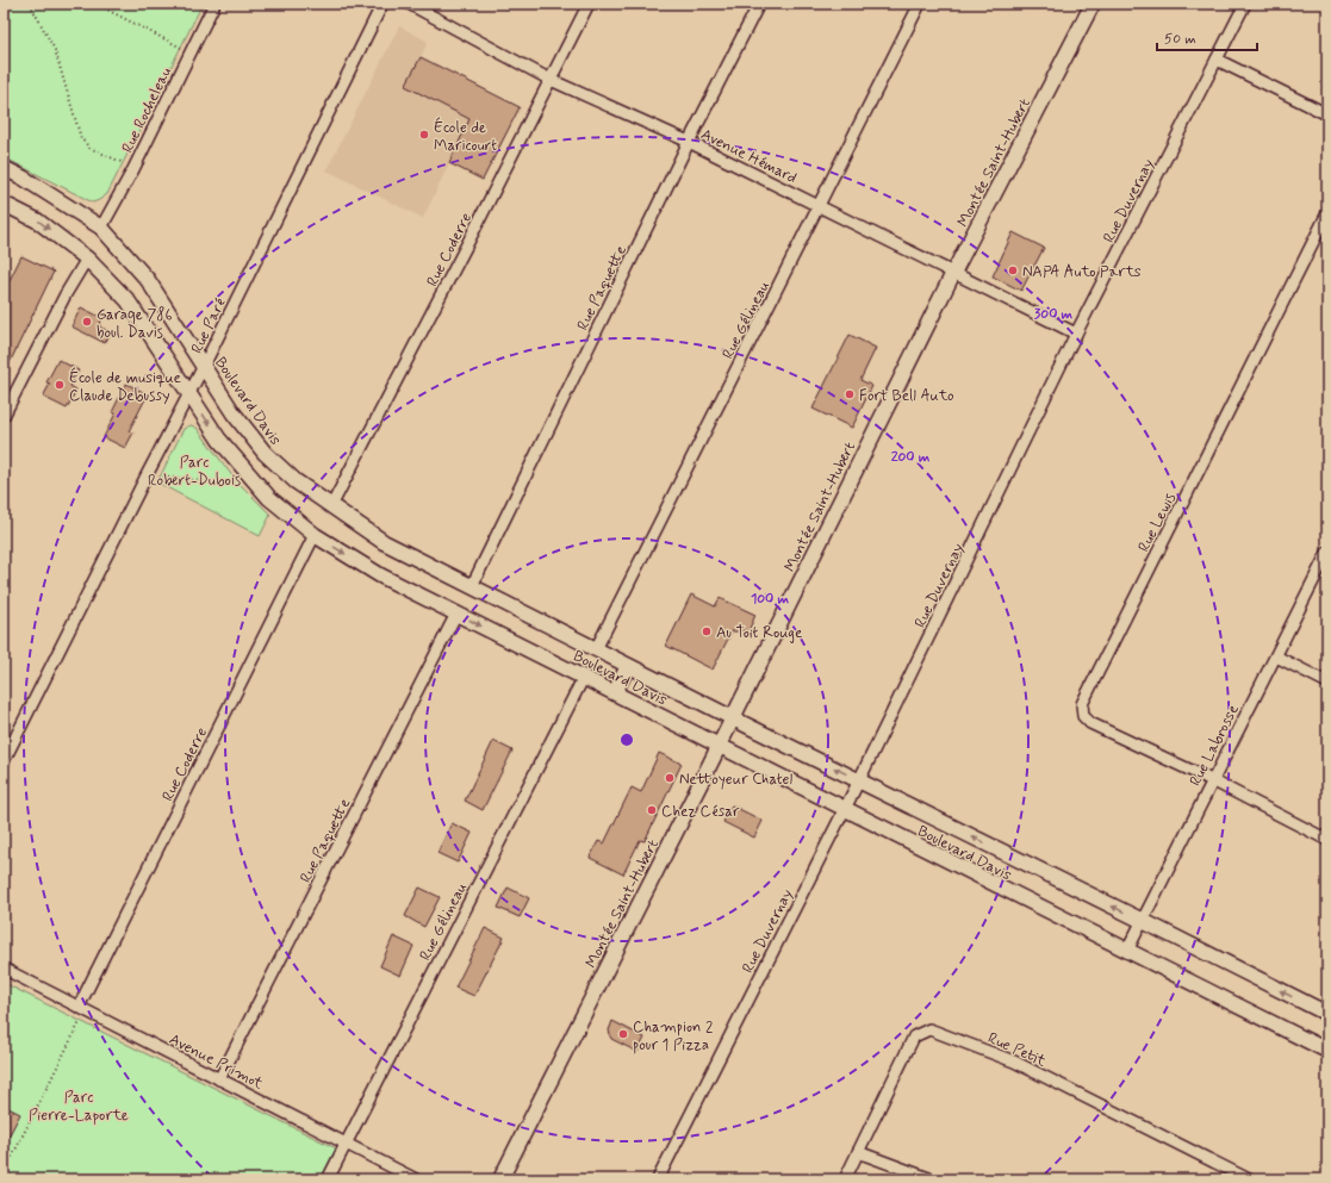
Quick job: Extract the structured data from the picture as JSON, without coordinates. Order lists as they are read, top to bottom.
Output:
{
  "streets": {
    "street": [
      "Rue Rocheleau",
      "Avenue Hémard",
      "Montée Saint-Hubert",
      "Rue Duvernay",
      "Rue Coderre",
      "Rue Paquette",
      "Rue Gélineau",
      "Rue Paré",
      "Boulevard Davis",
      "Rue Lewis",
      "Rue Labrosse",
      "Rue Petit",
      "Avenue Primot"
    ]
  },
  "crossings": [
    ["Rue Rocheleau", "Boulevard Davis"],
    ["Avenue Hémard", "Montée Saint-Hubert"],
    ["Avenue Hémard", "Rue Duvernay"],
    ["Avenue Hémard", "Rue Coderre"],
    ["Avenue Hémard", "Rue Paquette"],
    ["Avenue Hémard", "Rue Gélineau"],
    ["Montée Saint-Hubert", "Boulevard Davis"],
    ["Rue Duvernay", "Boulevard Davis"],
    ["Rue Coderre", "Boulevard Davis"],
    ["Rue Coderre", "Avenue Primot"],
    ["Rue Paquette", "Boulevard Davis"],
    ["Rue Paquette", "Avenue Primot"],
    ["Rue Gélineau", "Boulevard Davis"],
    ["Rue Gélineau", "Avenue Primot"],
    ["Rue Paré", "Boulevard Davis"],
    ["Boulevard Davis", "Rue Labrosse"],
    ["Rue Lewis", "Rue Labrosse"]
  ],
  "parks": ["Parc Robert-Dubois", "Parc Pierre-Laporte"],
  "places": [
    "École de Maricourt",
    "NAPA Auto Parts",
    "Garage 786 boul. Davis",
    "École de musique Claude Debussy",
    "Fort Bell Auto",
    "Au Toit Rouge",
    "Nettoyeur Chatel",
    "Chez César",
    "Champion 2 pour 1 Pizza"
  ],
  "scale_bar": "50 m",
  "rings": ["300 m", "200 m", "100 m"]
}
